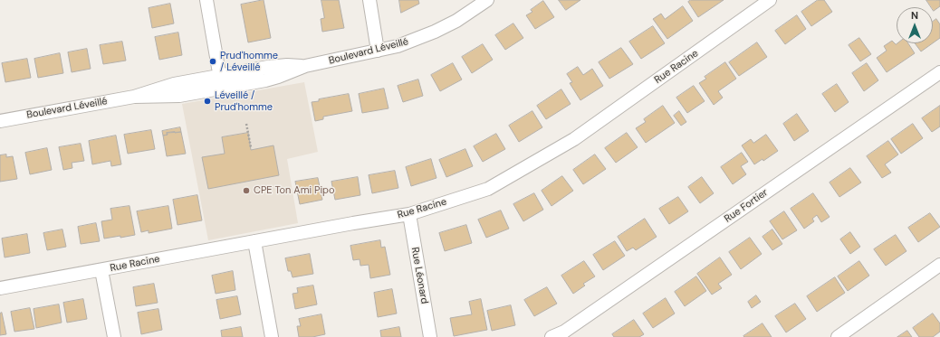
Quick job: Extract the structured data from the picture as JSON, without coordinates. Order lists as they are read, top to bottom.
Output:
{
  "streets": {
    "street": [
      "Boulevard Léveillé",
      "Rue Racine",
      "Rue Fortier",
      "Rue Léonard"
    ]
  },
  "crossings": [
    ["Rue Racine", "Rue Léonard"]
  ],
  "places": ["Prud'homme / Léveillé", "Léveillé / Prud'homme", "CPE Ton Ami Pipo"],
  "north": "top"
}
